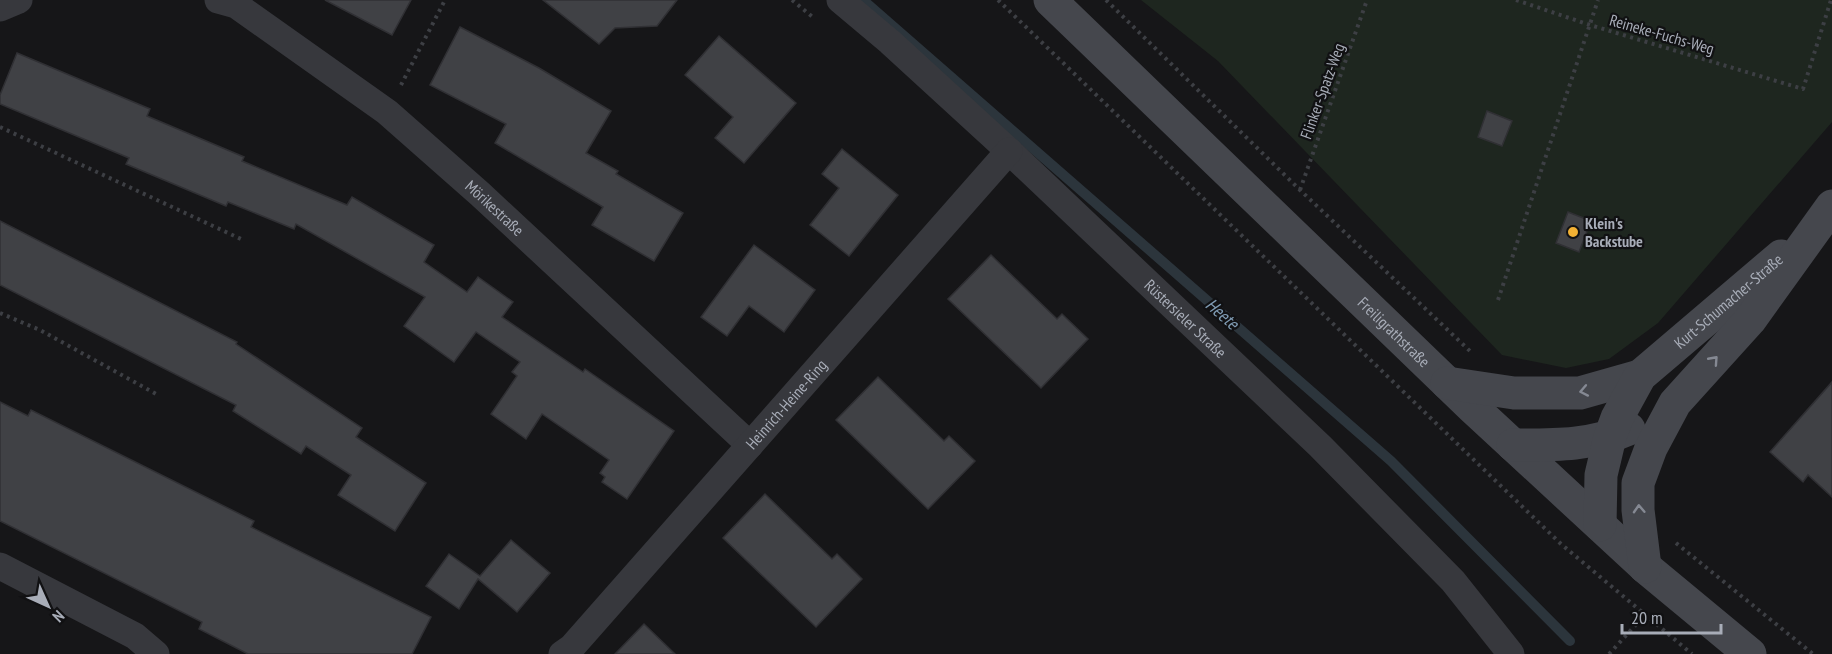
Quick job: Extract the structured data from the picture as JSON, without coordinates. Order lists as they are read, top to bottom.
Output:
{
  "streets": {
    "street": [
      "Mörikestraße",
      "Kurt-Schumacher-Straße",
      "Rüstersieler Straße",
      "Freiligrathstraße",
      "Heinrich-Heine-Ring"
    ],
    "path": ["Reineke-Fuchs-Weg", "Flinker-Spatz-Weg"]
  },
  "crossings": [
    ["Mörikestraße", "Heinrich-Heine-Ring"],
    ["Kurt-Schumacher-Straße", "Freiligrathstraße"],
    ["Rüstersieler Straße", "Heinrich-Heine-Ring"]
  ],
  "water": ["Heete"],
  "places": ["Klein's Backstube"],
  "scale_bar": "20 m",
  "north": "bottom right"
}
